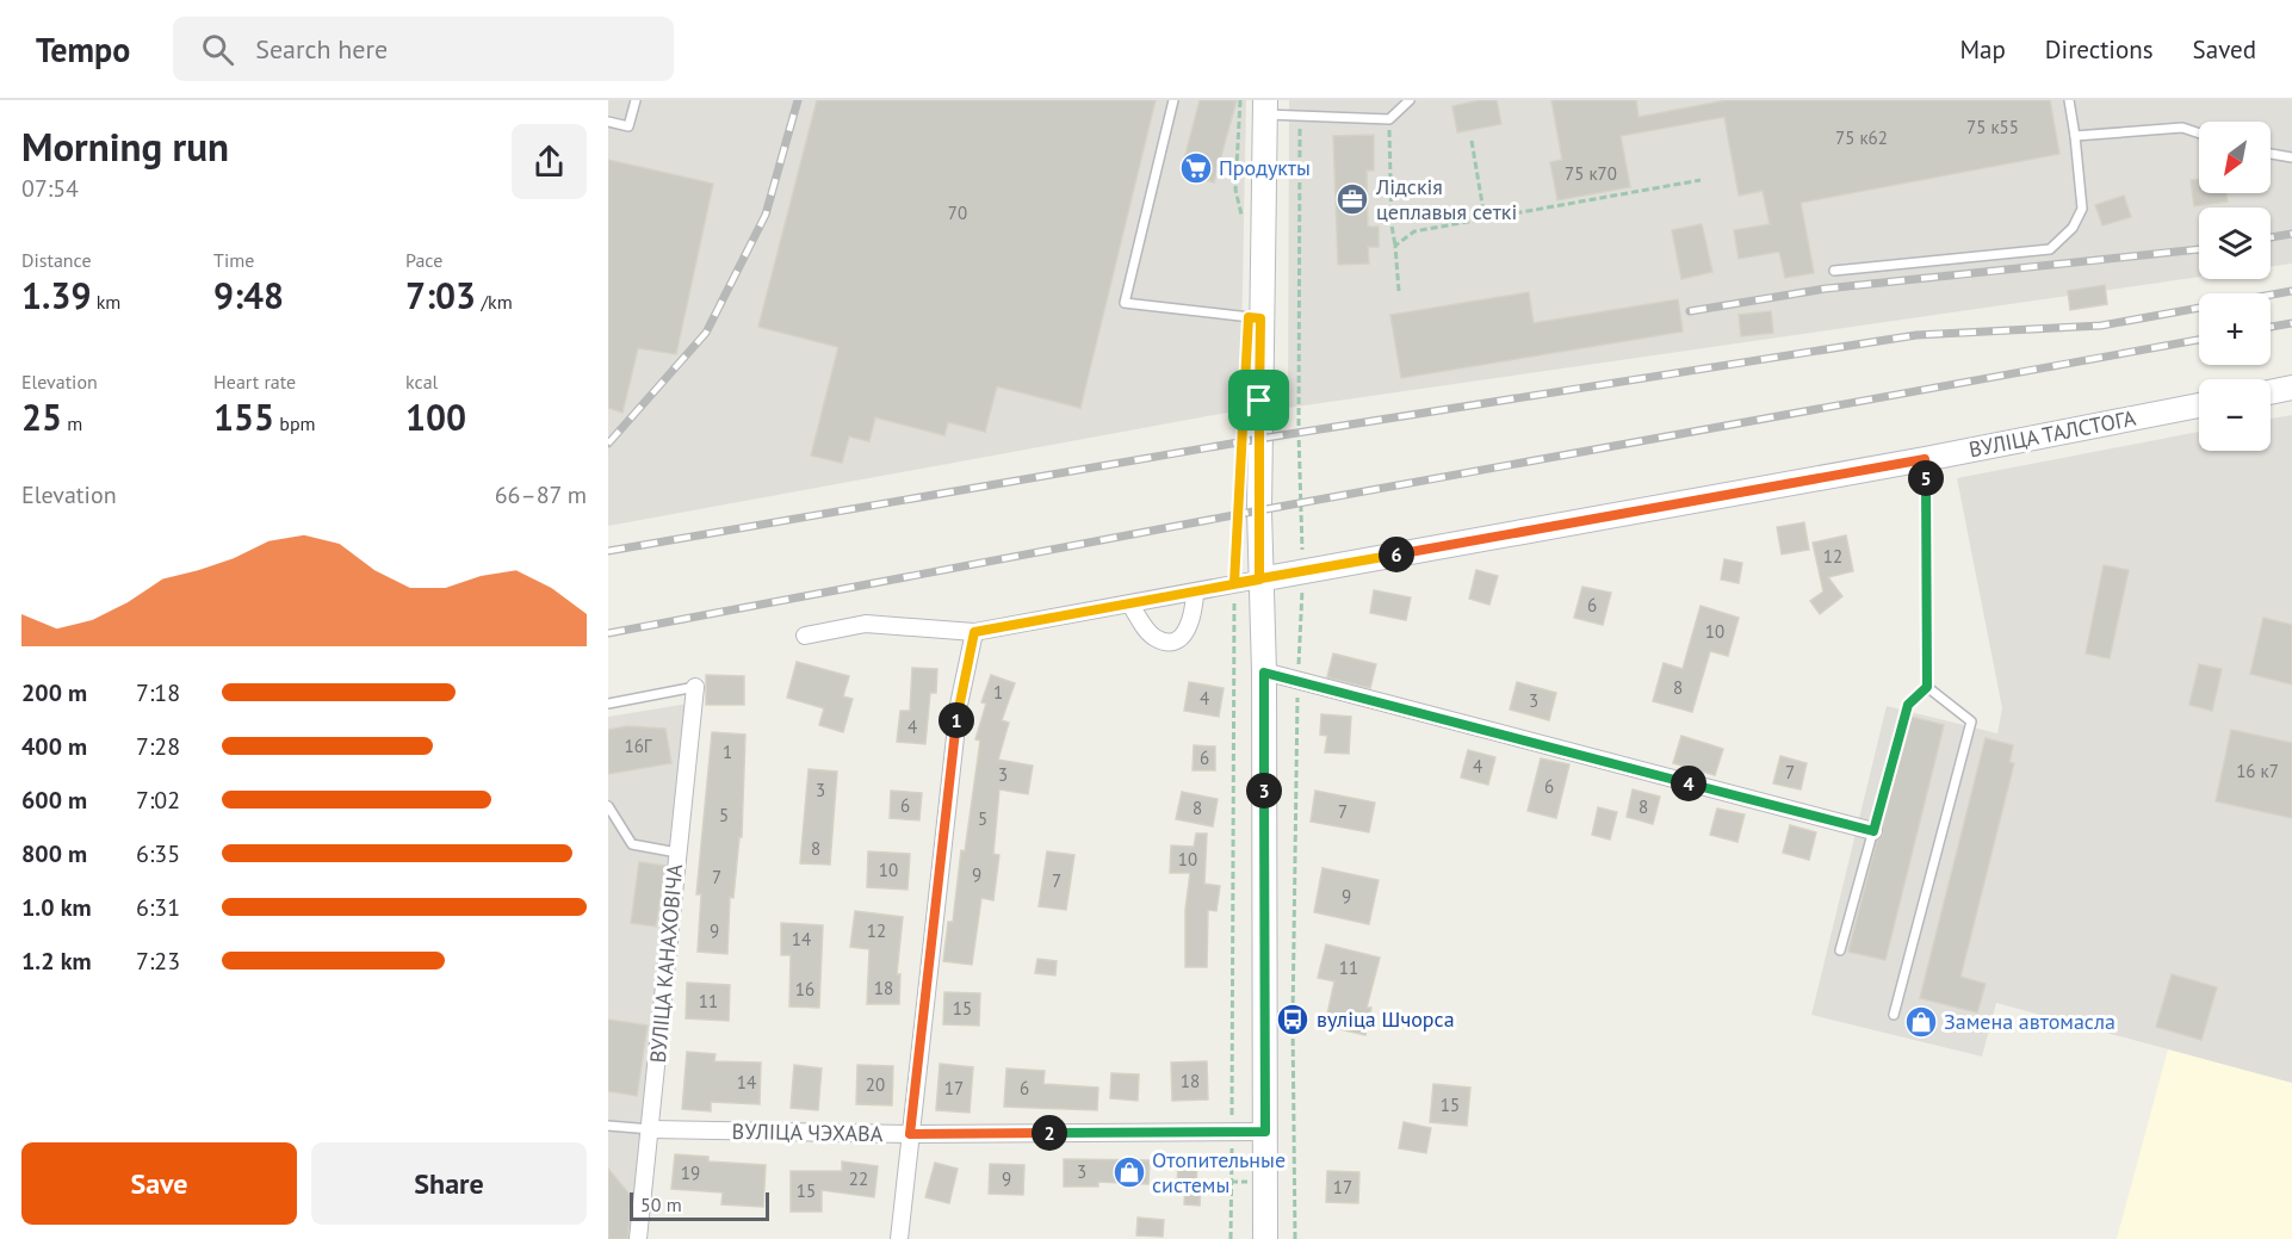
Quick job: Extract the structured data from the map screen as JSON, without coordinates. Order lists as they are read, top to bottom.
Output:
{
  "streets": {
    "main road": ["ВУЛІЦА ТАЛСТОГА"],
    "street": ["ВУЛІЦА КАНАХОВІЧА", "ВУЛІЦА ЧЭХАВА"]
  },
  "crossings": [
    ["ВУЛІЦА КАНАХОВІЧА", "ВУЛІЦА ЧЭХАВА"]
  ],
  "places": {
    "supermarket": ["Продукты"],
    "office": ["Лідскія цеплавыя сеткі"],
    "bus stop": ["вуліца Шчорса"],
    "shop": ["Замена автомасла", "Отопительные системы"]
  },
  "house_numbers": [
    "75 к55",
    "75 к62",
    "75 к70",
    "70",
    "12",
    "6",
    "10",
    "8",
    "1",
    "4",
    "3",
    "4",
    "16Г",
    "1",
    "6",
    "4",
    "16 к7",
    "7",
    "3",
    "6",
    "3",
    "6",
    "8",
    "8",
    "7",
    "5",
    "5",
    "8",
    "10",
    "10",
    "9",
    "7",
    "7",
    "9",
    "9",
    "12",
    "14",
    "11",
    "18",
    "16",
    "11",
    "15",
    "18",
    "14",
    "20",
    "17",
    "6",
    "15",
    "3",
    "19",
    "22",
    "9",
    "17",
    "15"
  ],
  "scale_bar": "50 m",
  "north": "bottom left",
  "page": {
    "header": "Tempo",
    "search": "Search here",
    "nav": ["Map", "Directions", "Saved"],
    "heading": ["Morning run", "07:54"],
    "map_buttons": ["+", "−"],
    "stats": [
      ["Distance", "1.39 km"],
      ["Time", "9:48"],
      ["Pace", "7:03 /km"],
      ["Elevation", "25 m"],
      ["Heart rate", "155 bpm"],
      ["kcal", "100"]
    ],
    "pins": [
      "5",
      "6",
      "1",
      "4",
      "3",
      "2"
    ],
    "chart": ["Elevation", "66–87 m"],
    "list": [
      {
        "name": "200 m",
        "note": "7:18"
      },
      {
        "name": "400 m",
        "note": "7:28"
      },
      {
        "name": "600 m",
        "note": "7:02"
      },
      {
        "name": "800 m",
        "note": "6:35"
      },
      {
        "name": "1.0 km",
        "note": "6:31"
      },
      {
        "name": "1.2 km",
        "note": "7:23"
      }
    ],
    "buttons": ["Save", "Share"],
    "scale": "50 m"
  }
}
